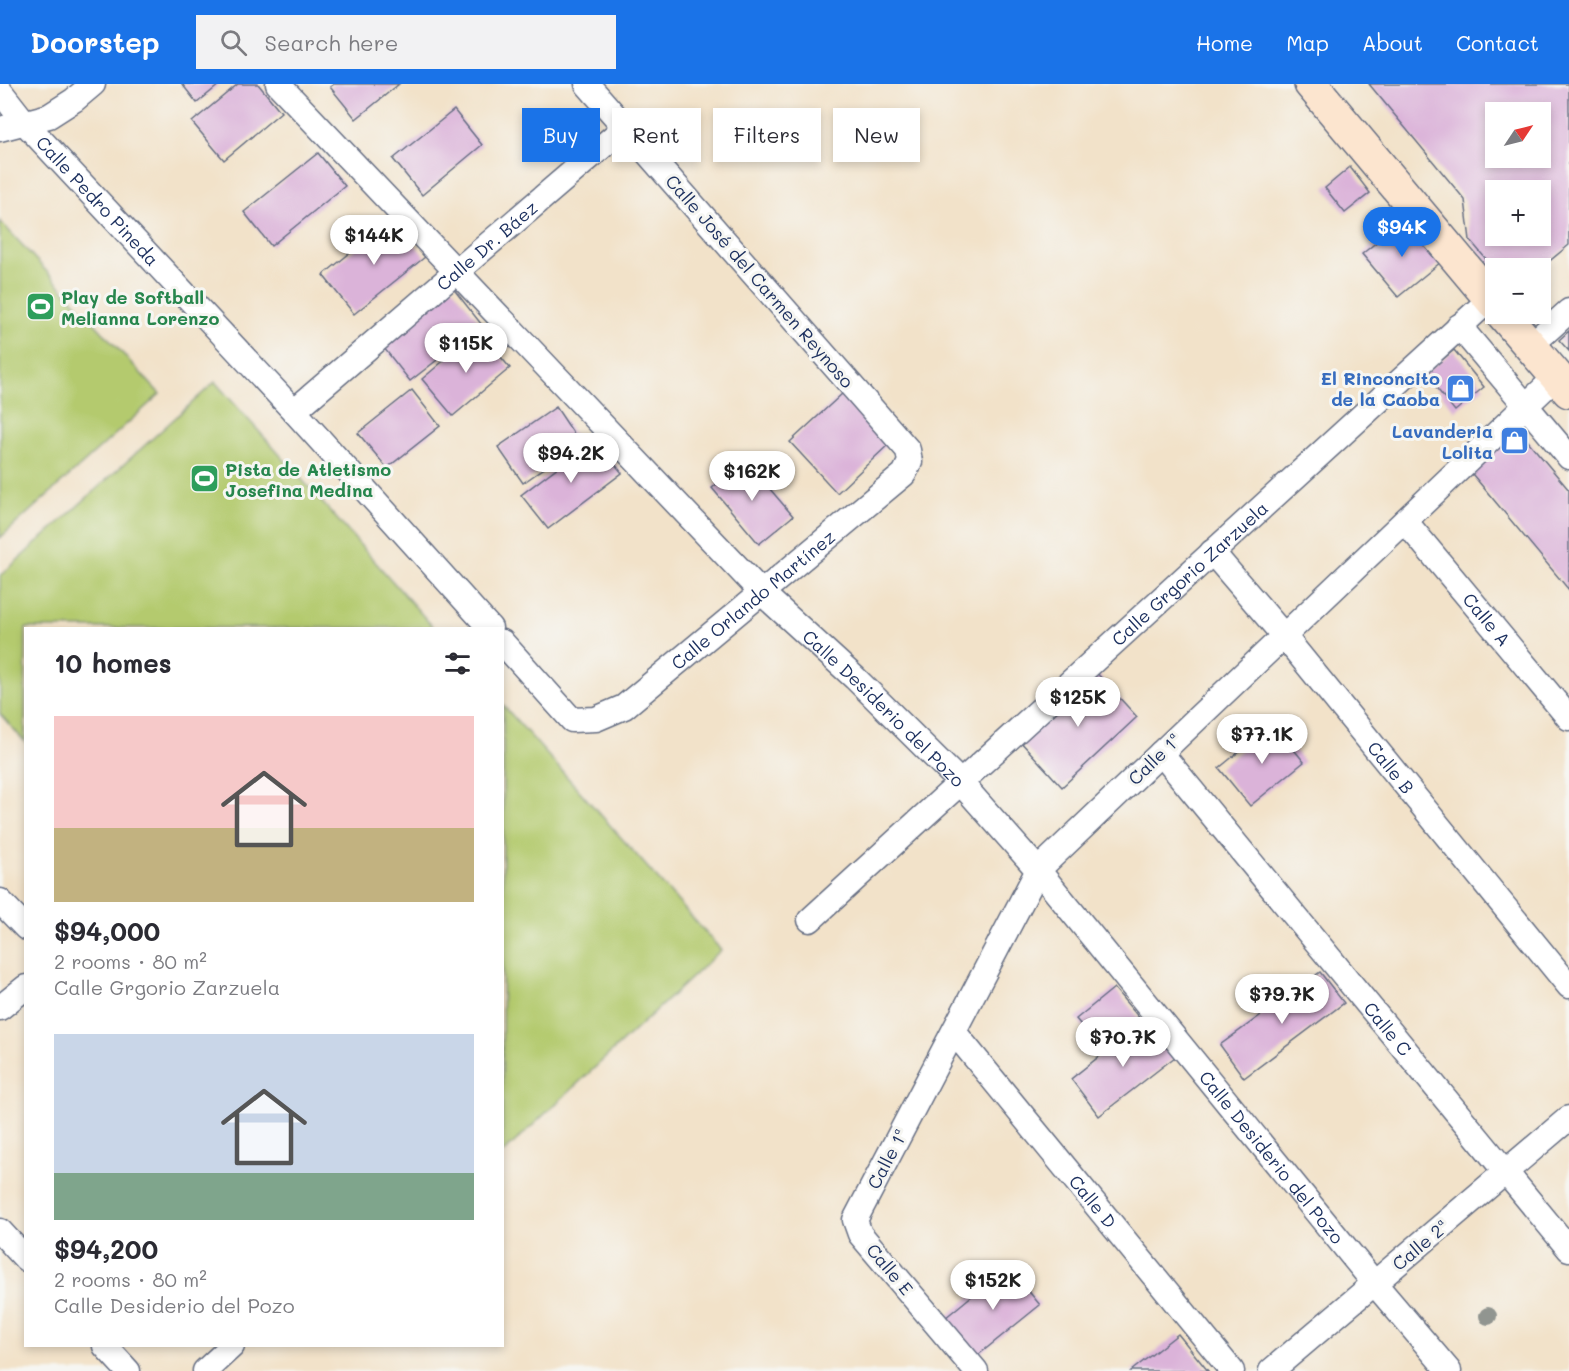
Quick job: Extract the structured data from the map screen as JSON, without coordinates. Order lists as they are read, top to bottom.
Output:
{
  "streets": {
    "street": [
      "Calle Pedro Pineda",
      "Calle Dr. Báez",
      "Calle José del Carmen Reynoso",
      "Calle Grgorio Zarzuela",
      "Calle Orlando Martínez",
      "Calle A",
      "Calle Desiderio del Pozo",
      "Calle 1ª",
      "Calle B",
      "Calle C",
      "Calle D",
      "Calle 2ª",
      "Calle E"
    ]
  },
  "crossings": [
    ["Calle Pedro Pineda", "Calle Dr. Báez"],
    ["Calle Dr. Báez", "Calle Desiderio del Pozo"],
    ["Calle José del Carmen Reynoso", "Calle Orlando Martínez"],
    ["Calle Grgorio Zarzuela", "Calle Desiderio del Pozo"],
    ["Calle Grgorio Zarzuela", "Calle B"],
    ["Calle Orlando Martínez", "Calle Desiderio del Pozo"],
    ["Calle A", "Calle 1ª"],
    ["Calle Desiderio del Pozo", "Calle 1ª"],
    ["Calle Desiderio del Pozo", "Calle 2ª"],
    ["Calle 1ª", "Calle B"],
    ["Calle 1ª", "Calle C"],
    ["Calle 1ª", "Calle D"],
    ["Calle 1ª", "Calle E"],
    ["Calle C", "Calle 2ª"]
  ],
  "places": {
    "sports": ["Play de Softball Melianna Lorenzo", "Pista de Atletismo Josefina Medina"],
    "shop": ["El Rinconcito de la Caoba", "Lavanderia Lolita"]
  },
  "north": "top right",
  "page": {
    "header": "Doorstep",
    "search": "Search here",
    "nav": [
      "Home",
      "Map",
      "About",
      "Contact"
    ],
    "map_buttons": ["+", "−"],
    "chip": [
      "Buy",
      "Rent",
      "Filters",
      "New"
    ],
    "price": [
      "$94K",
      "$144K",
      "$115K",
      "$94.2K",
      "$162K",
      "$125K",
      "$77.1K",
      "$79.7K",
      "$70.7K",
      "$152K"
    ],
    "heading": "10 homes",
    "list": [
      {
        "name": "$94,000",
        "note": "2 rooms · 80 m² · Calle Grgorio Zarzuela"
      },
      {
        "name": "$94,200",
        "note": "2 rooms · 80 m² · Calle Desiderio del Pozo"
      }
    ]
  }
}
